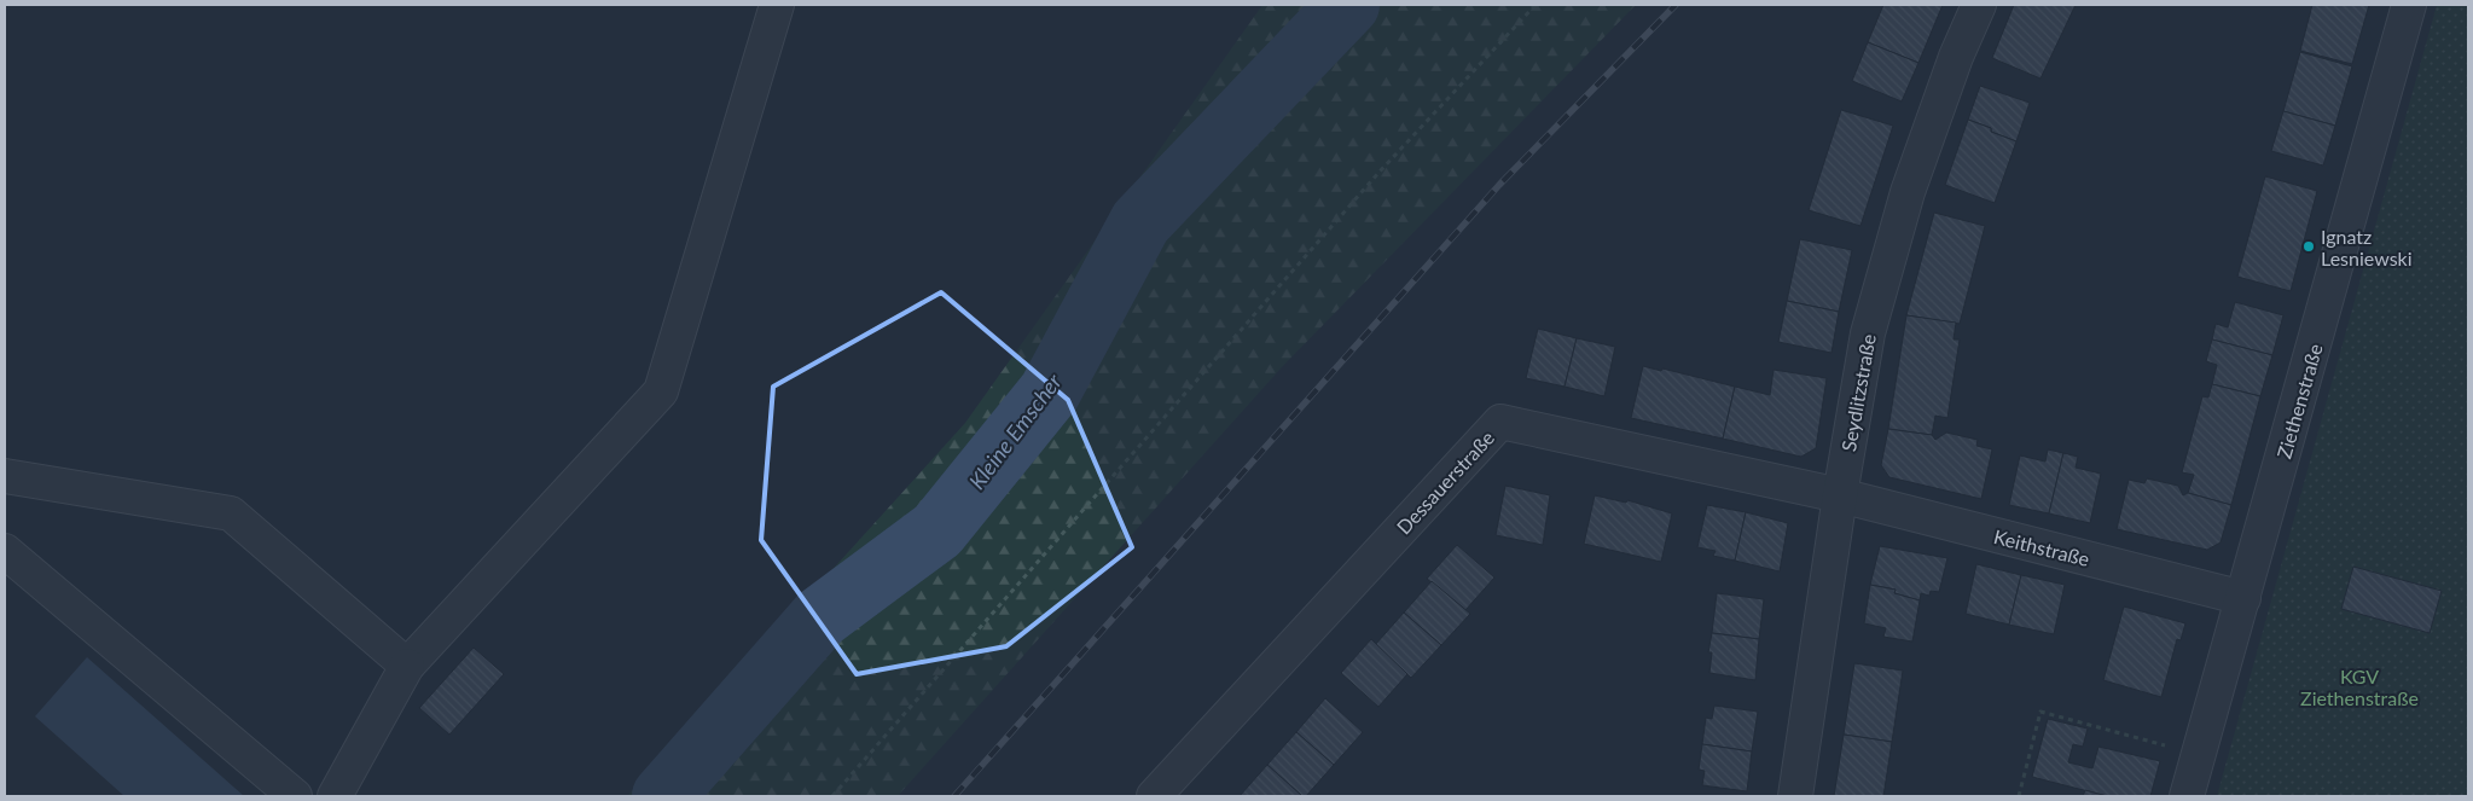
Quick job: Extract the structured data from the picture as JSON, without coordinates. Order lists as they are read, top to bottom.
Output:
{
  "streets": {
    "street": [
      "Seydlitzstraße",
      "Ziethenstraße",
      "Dessauerstraße",
      "Keithstraße"
    ]
  },
  "crossings": [
    ["Seydlitzstraße", "Dessauerstraße"],
    ["Seydlitzstraße", "Keithstraße"],
    ["Ziethenstraße", "Keithstraße"],
    ["Dessauerstraße", "Keithstraße"]
  ],
  "water": ["Kleine Emscher"],
  "parks": ["KGV Ziethenstraße"],
  "places": ["Ignatz Lesniewski"]
}
